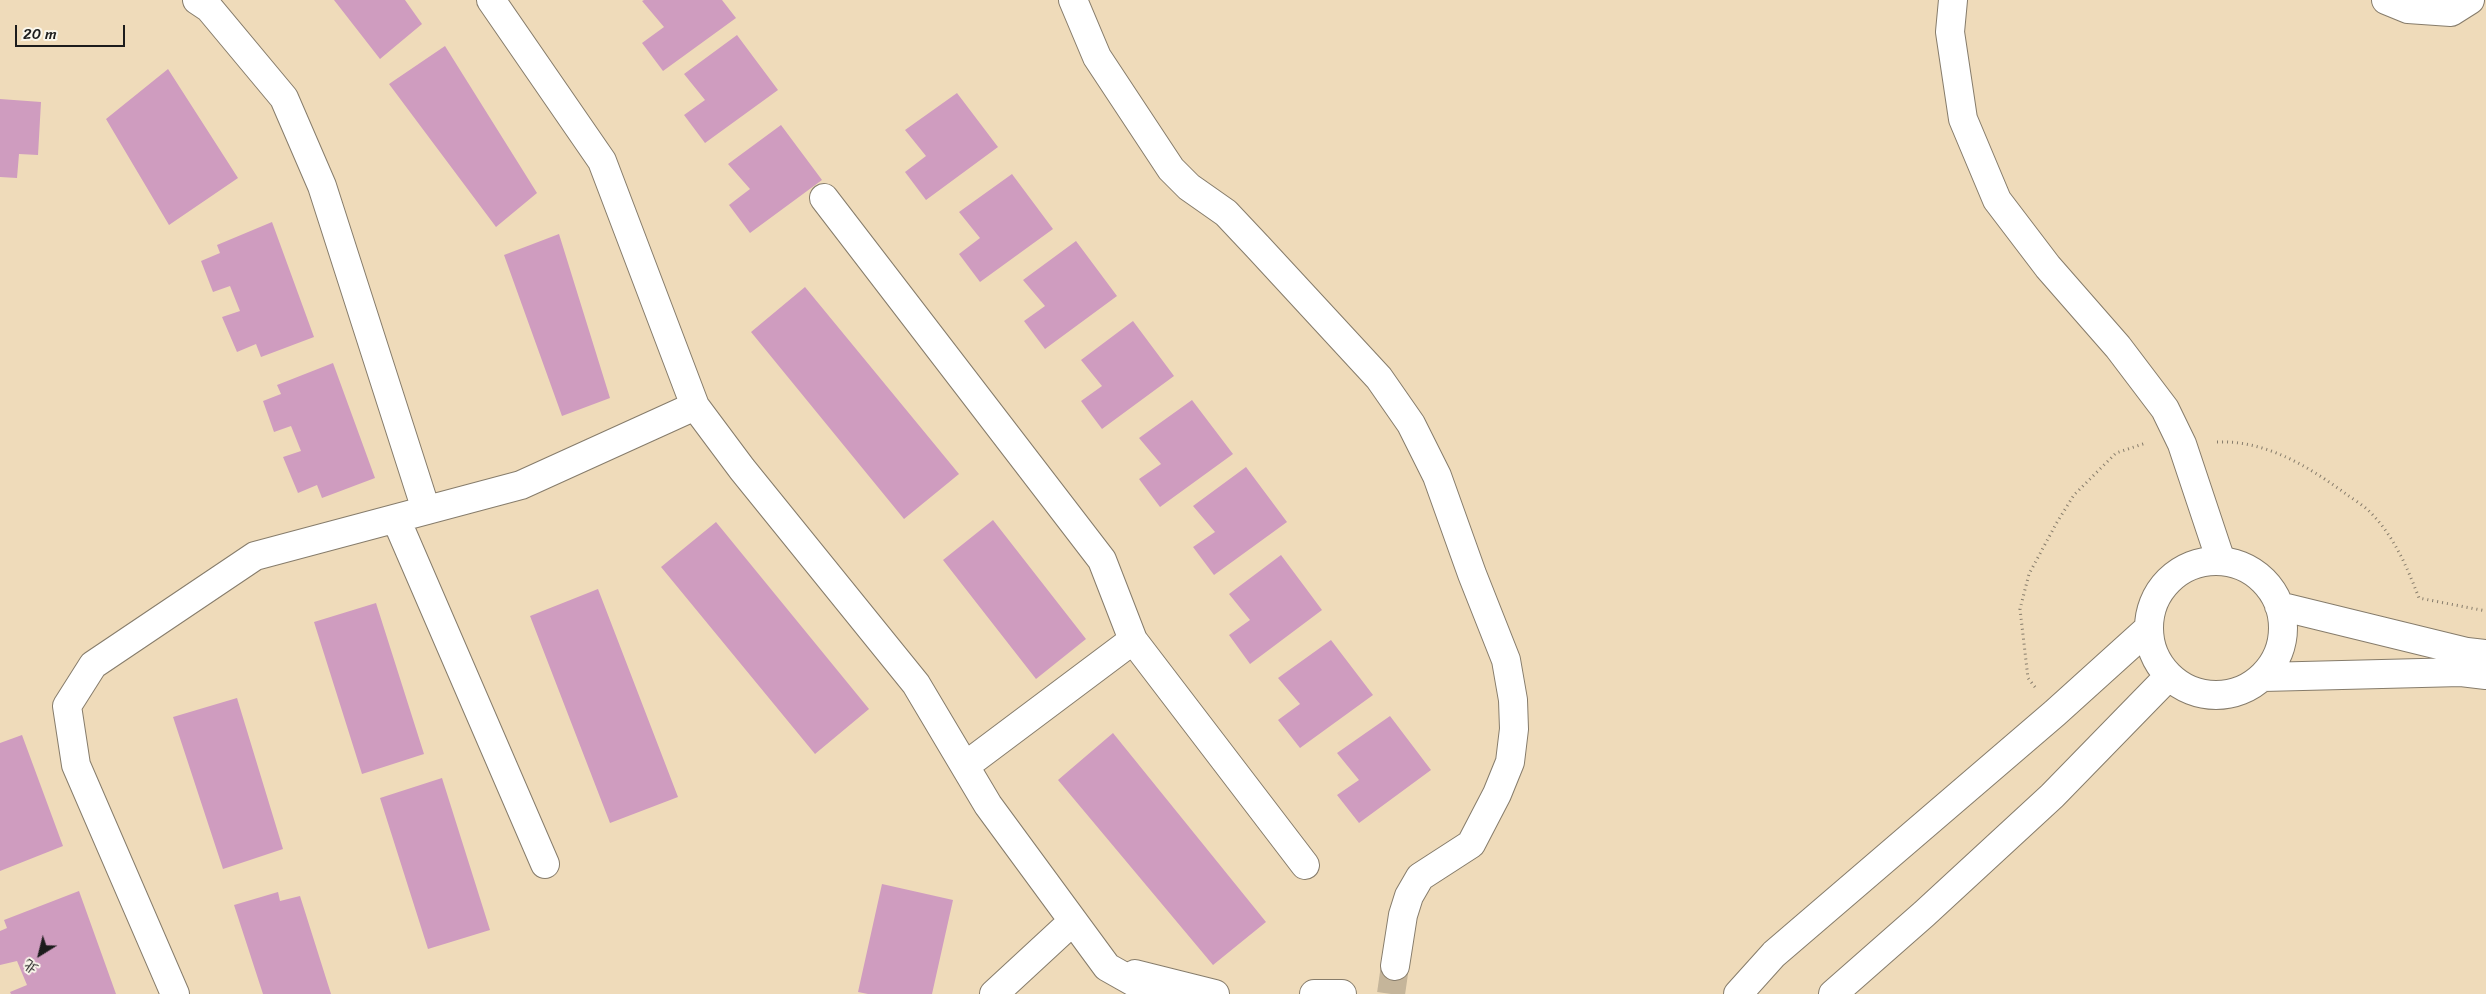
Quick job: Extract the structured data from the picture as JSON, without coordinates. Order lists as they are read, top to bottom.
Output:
{
  "scale_bar": "20 m",
  "north": "bottom left"
}
